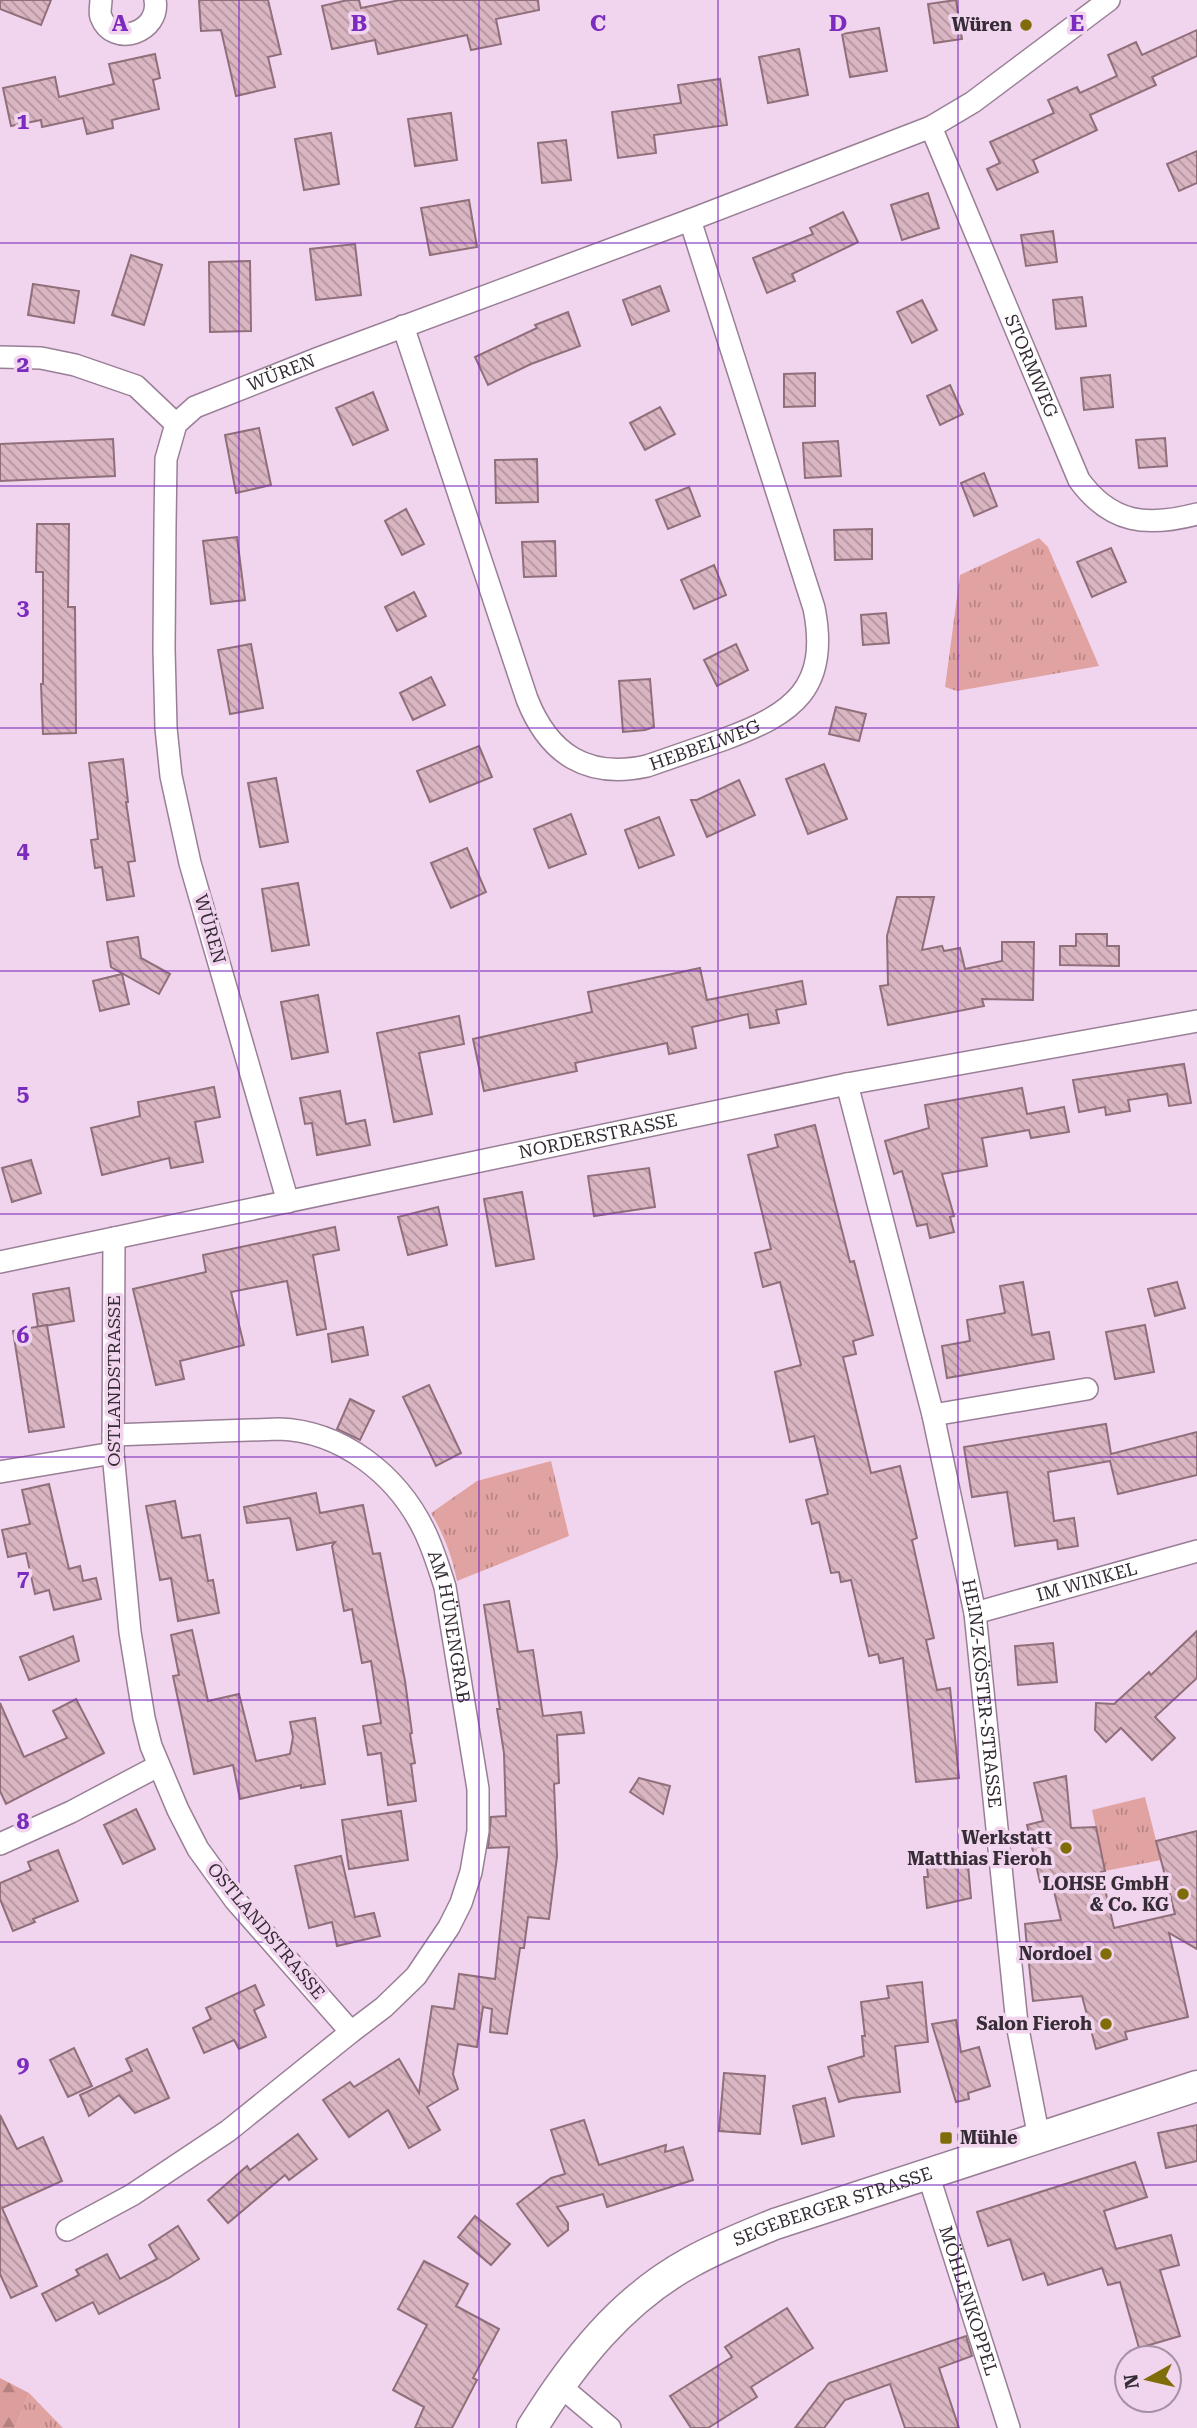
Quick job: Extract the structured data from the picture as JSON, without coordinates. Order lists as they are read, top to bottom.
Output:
{
  "streets": {
    "main road": ["SEGEBERGER STRASSE"],
    "street": [
      "STORMWEG",
      "WÜREN",
      "HEBBELWEG",
      "NORDERSTRASSE",
      "OSTLANDSTRASSE",
      "IM WINKEL",
      "AM HÜNENGRAB",
      "HEINZ-KÖSTER-STRASSE",
      "MÖHLENKOPPEL"
    ]
  },
  "crossings": [
    ["STORMWEG", "WÜREN"],
    ["WÜREN", "HEBBELWEG"],
    ["WÜREN", "NORDERSTRASSE"],
    ["NORDERSTRASSE", "OSTLANDSTRASSE"],
    ["NORDERSTRASSE", "HEINZ-KÖSTER-STRASSE"],
    ["OSTLANDSTRASSE", "AM HÜNENGRAB"],
    ["IM WINKEL", "HEINZ-KÖSTER-STRASSE"],
    ["HEINZ-KÖSTER-STRASSE", "SEGEBERGER STRASSE"],
    ["SEGEBERGER STRASSE", "MÖHLENKOPPEL"]
  ],
  "places": {
    "other": [
      "Würen",
      "Werkstatt Matthias Fieroh",
      "LOHSE GmbH & Co. KG",
      "Nordoel",
      "Salon Fieroh"
    ],
    "transit": ["Mühle"]
  },
  "north": "left",
  "grid": {
    "columns": [
      "A",
      "B",
      "C",
      "D",
      "E"
    ],
    "rows": [
      "1",
      "2",
      "3",
      "4",
      "5",
      "6",
      "7",
      "8",
      "9"
    ]
  }
}
